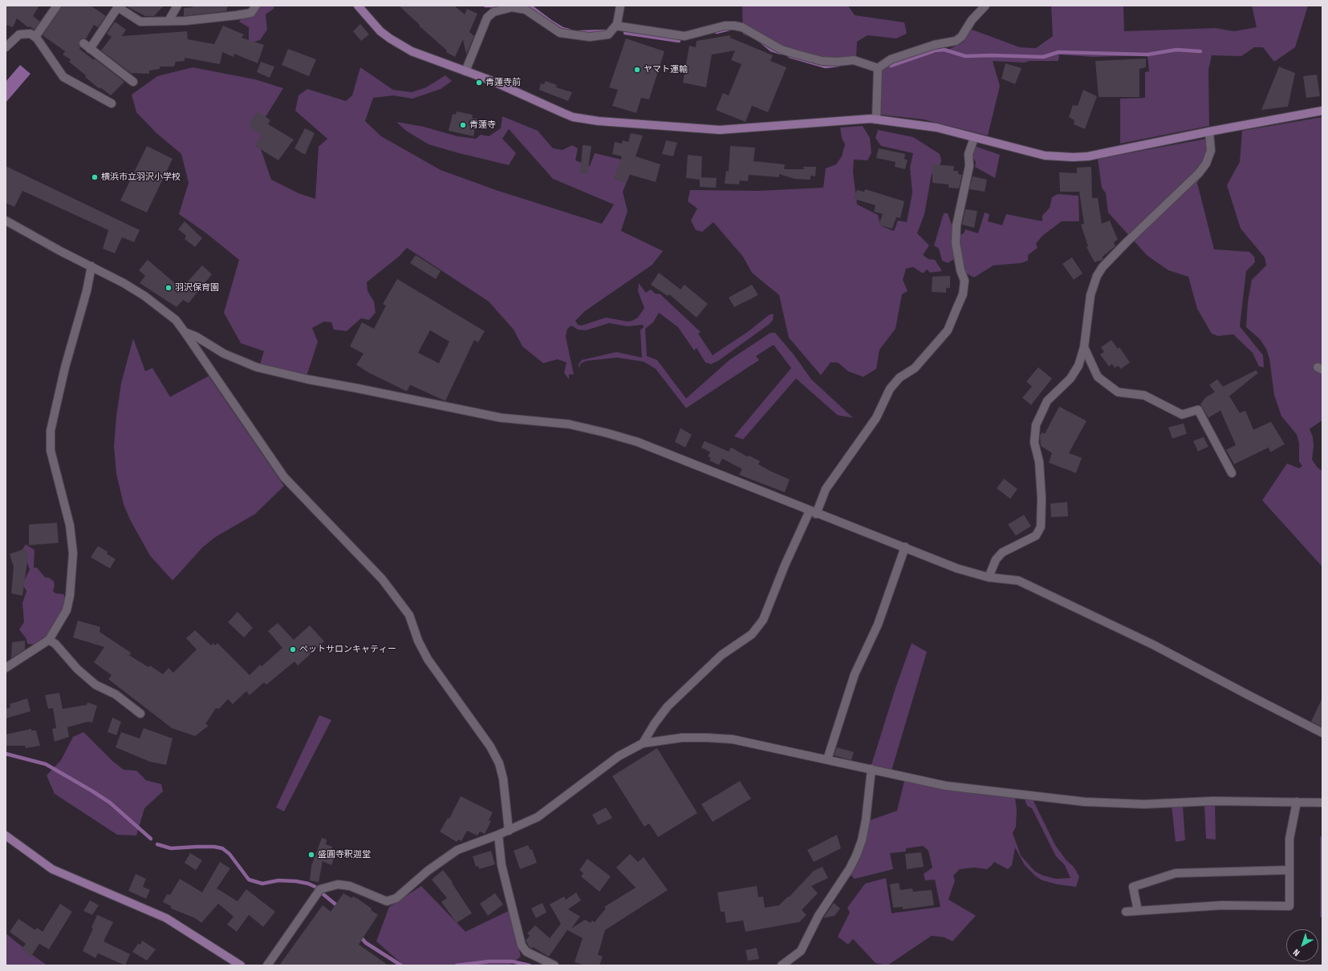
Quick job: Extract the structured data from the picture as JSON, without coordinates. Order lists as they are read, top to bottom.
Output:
{
  "places": [
    "ヤマト運輸",
    "青蓮寺前",
    "青蓮寺",
    "横浜市立羽沢小学校",
    "羽沢保育園",
    "ペットサロンキャティー",
    "盛圓寺釈迦堂"
  ],
  "north": "bottom left"
}
